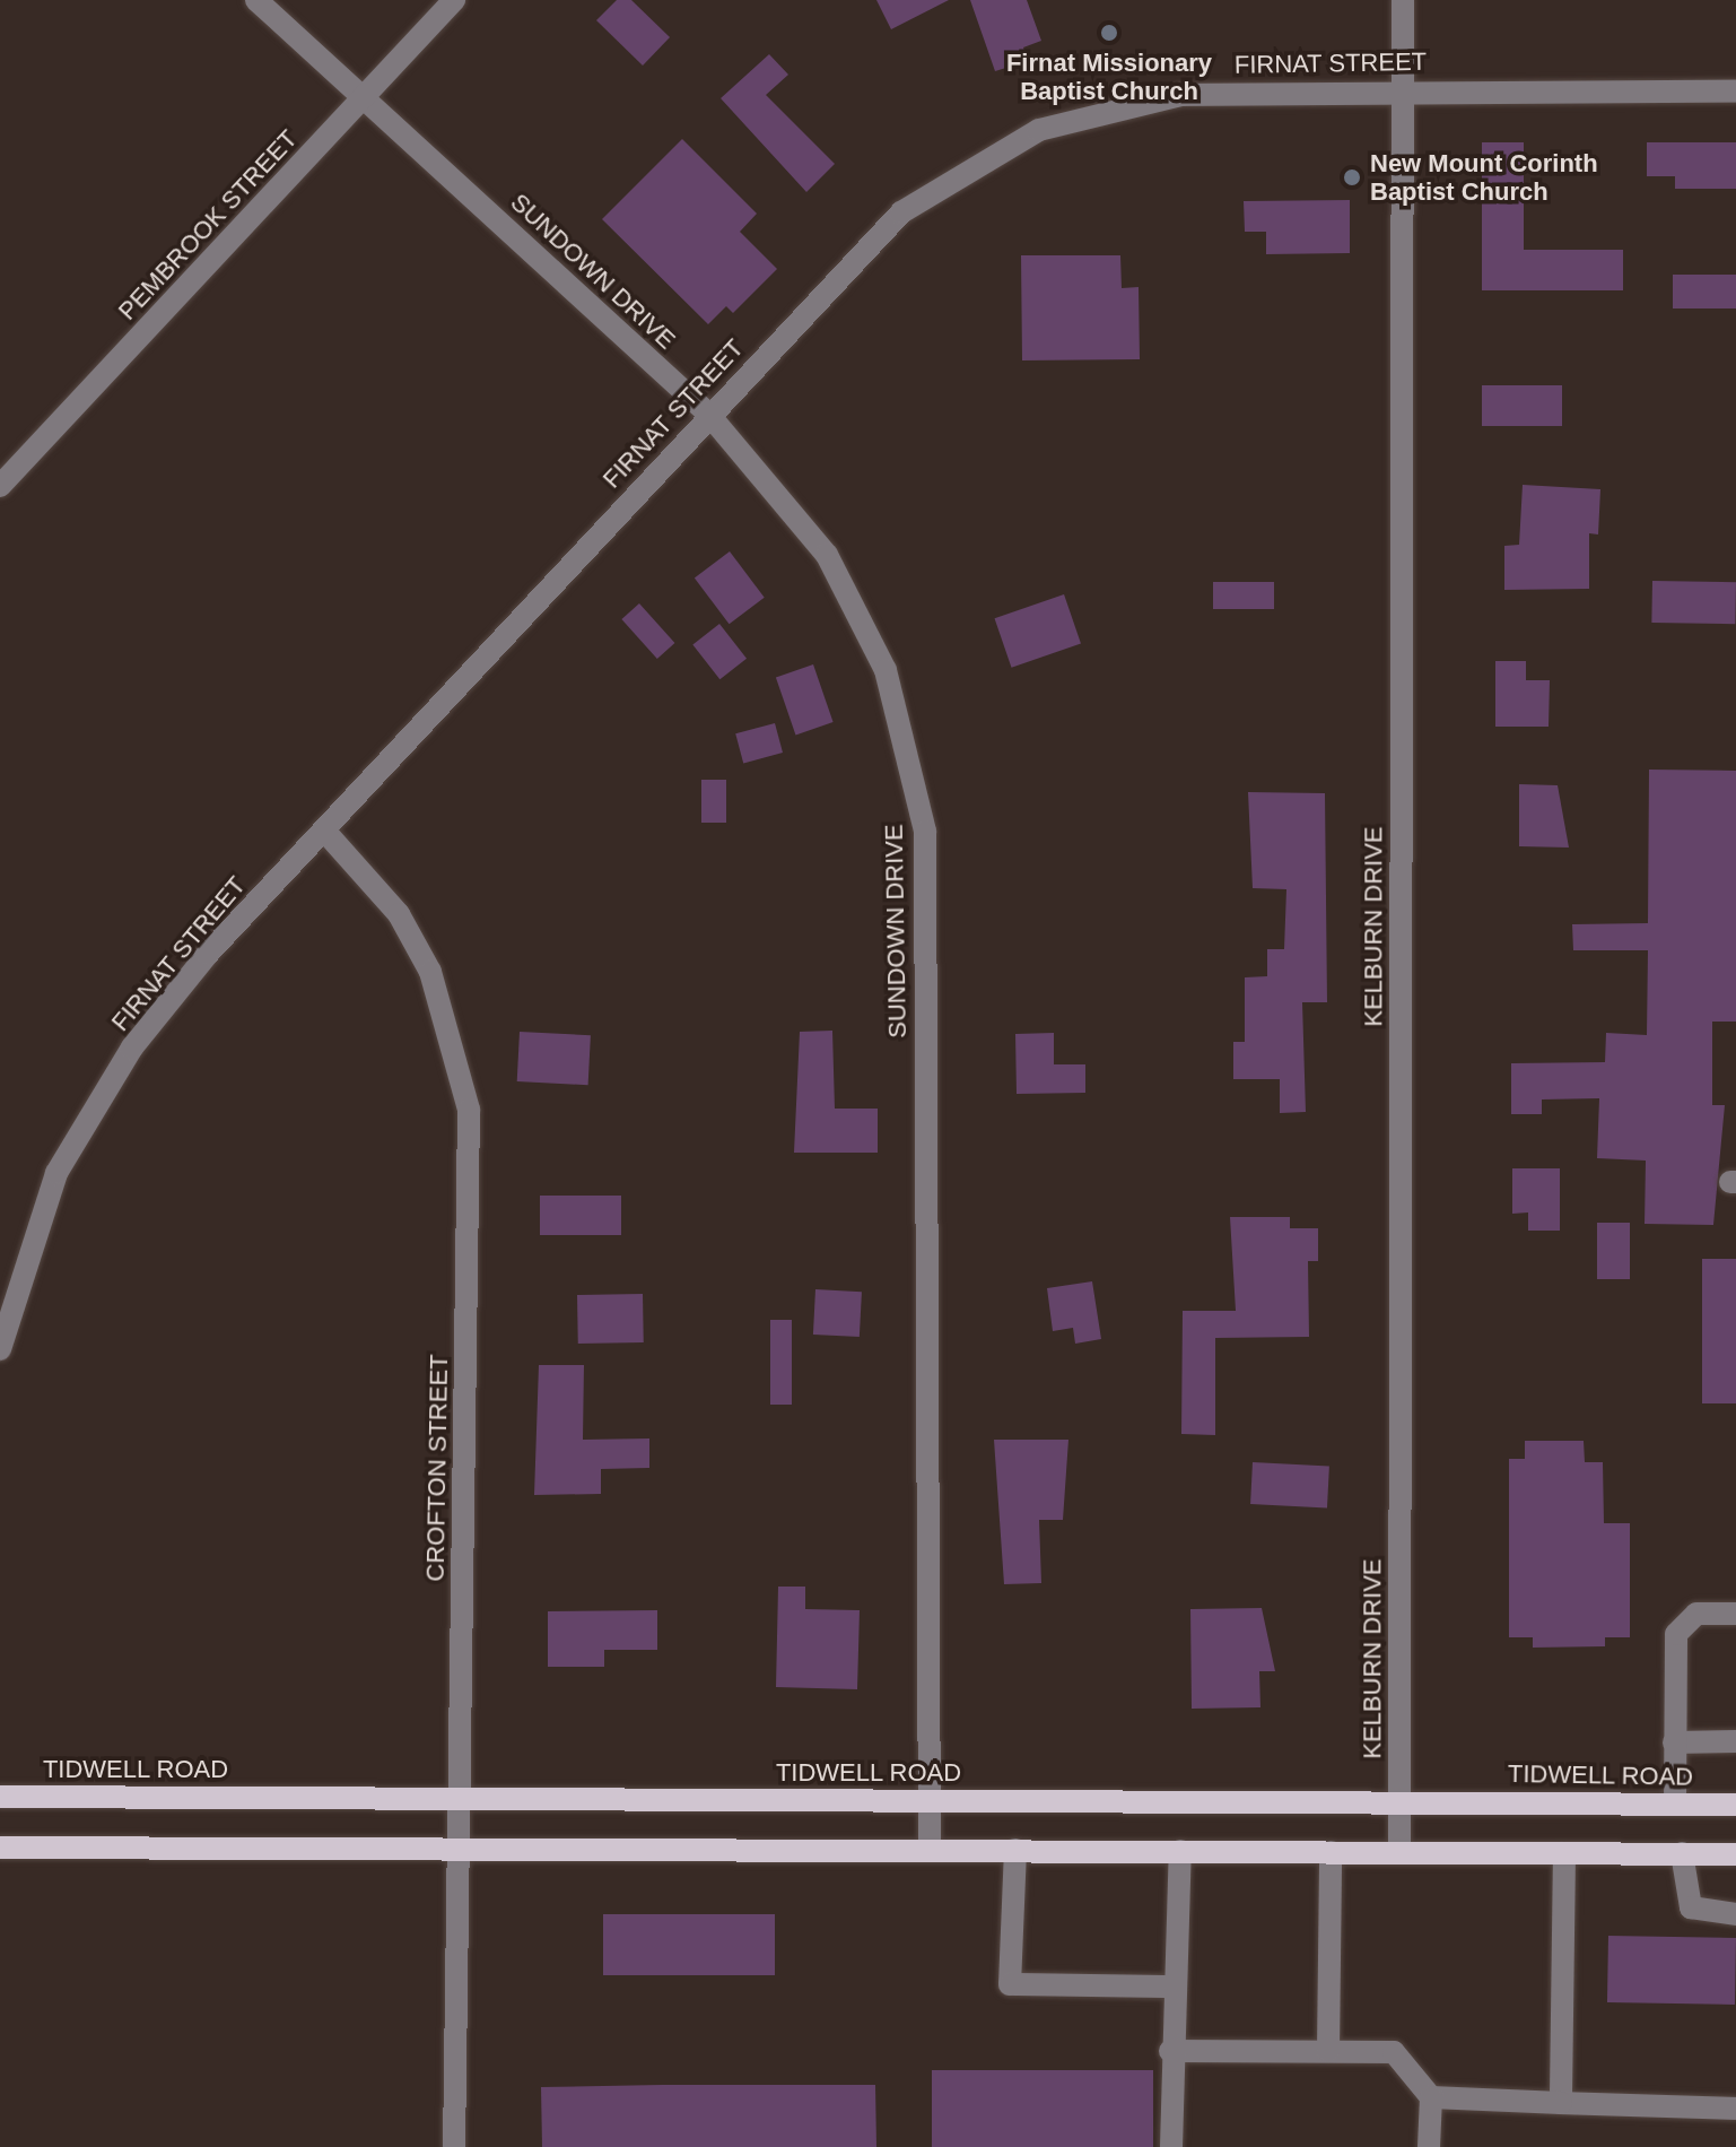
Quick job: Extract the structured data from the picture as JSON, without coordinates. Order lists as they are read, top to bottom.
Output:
{
  "streets": {
    "main road": ["TIDWELL ROAD"],
    "street": [
      "FIRNAT STREET",
      "PEMBROOK STREET",
      "SUNDOWN DRIVE",
      "KELBURN DRIVE",
      "CROFTON STREET"
    ]
  },
  "crossings": [
    ["FIRNAT STREET", "SUNDOWN DRIVE"],
    ["FIRNAT STREET", "KELBURN DRIVE"],
    ["FIRNAT STREET", "CROFTON STREET"],
    ["PEMBROOK STREET", "SUNDOWN DRIVE"],
    ["SUNDOWN DRIVE", "TIDWELL ROAD"],
    ["KELBURN DRIVE", "TIDWELL ROAD"],
    ["CROFTON STREET", "TIDWELL ROAD"]
  ],
  "places": ["Firnat Missionary Baptist Church", "New Mount Corinth Baptist Church"]
}
